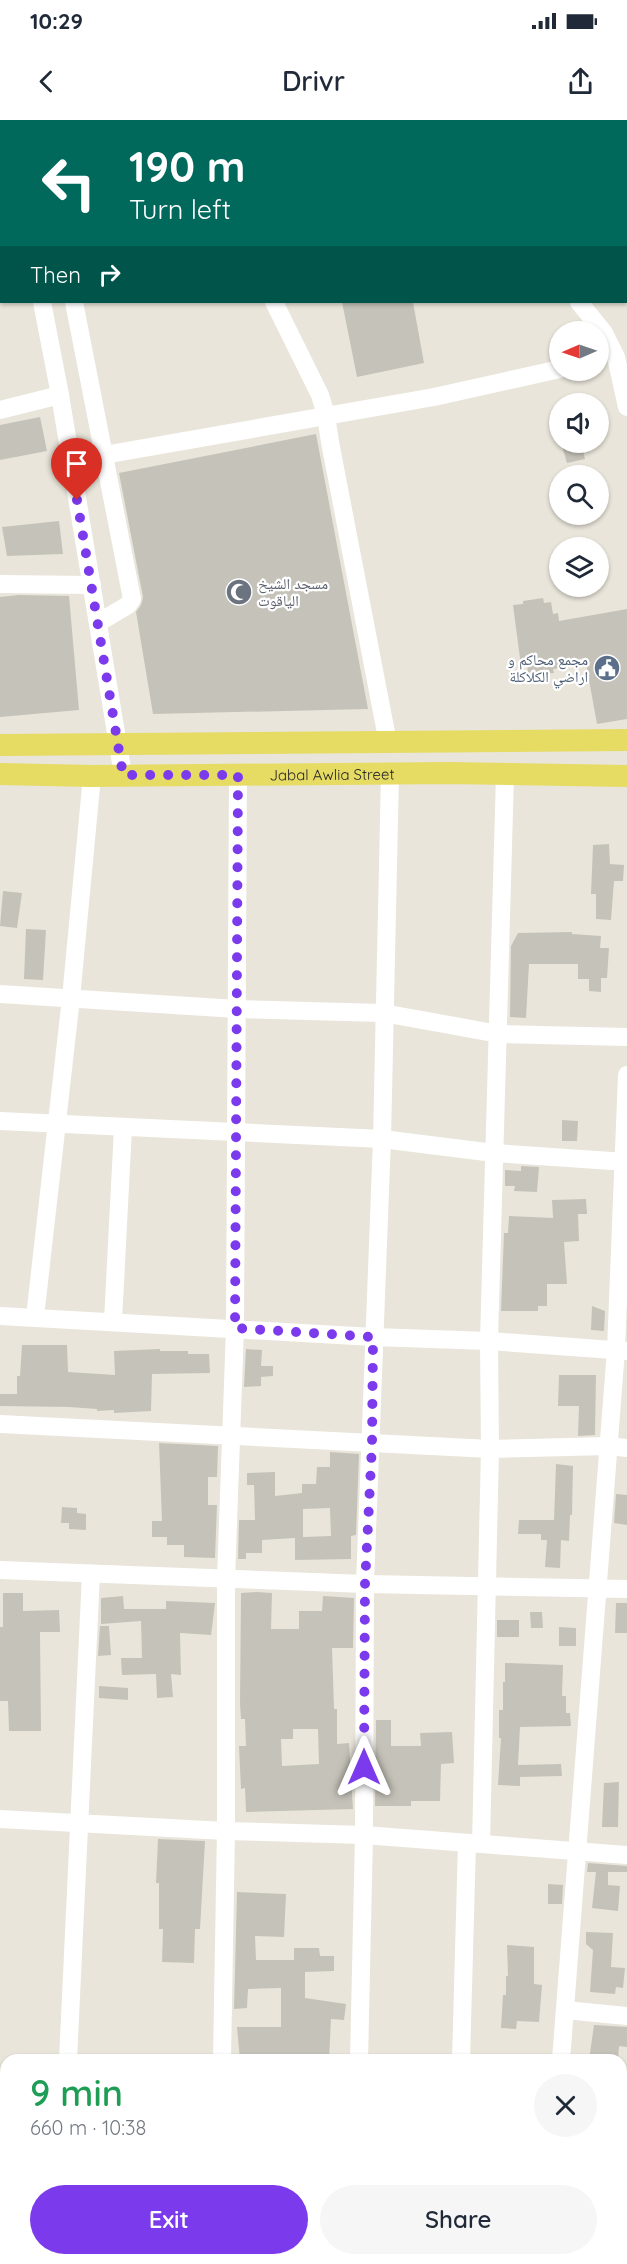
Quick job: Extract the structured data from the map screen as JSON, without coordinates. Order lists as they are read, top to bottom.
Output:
{
  "streets": {
    "main road": ["Jabal Awlia Street"]
  },
  "places": {
    "mosque": ["مسجد الشيخ الياقوت"],
    "public building": ["مجمع محاكم و اراضي الكلاكلة"]
  },
  "north": "left",
  "page": {
    "status": "10:29",
    "header": "Drivr",
    "turn": ["190 m", "Turn left"],
    "then": "Then",
    "heading": ["9 min", "660 m · 10:38"],
    "buttons": ["Exit", "Share"]
  }
}
